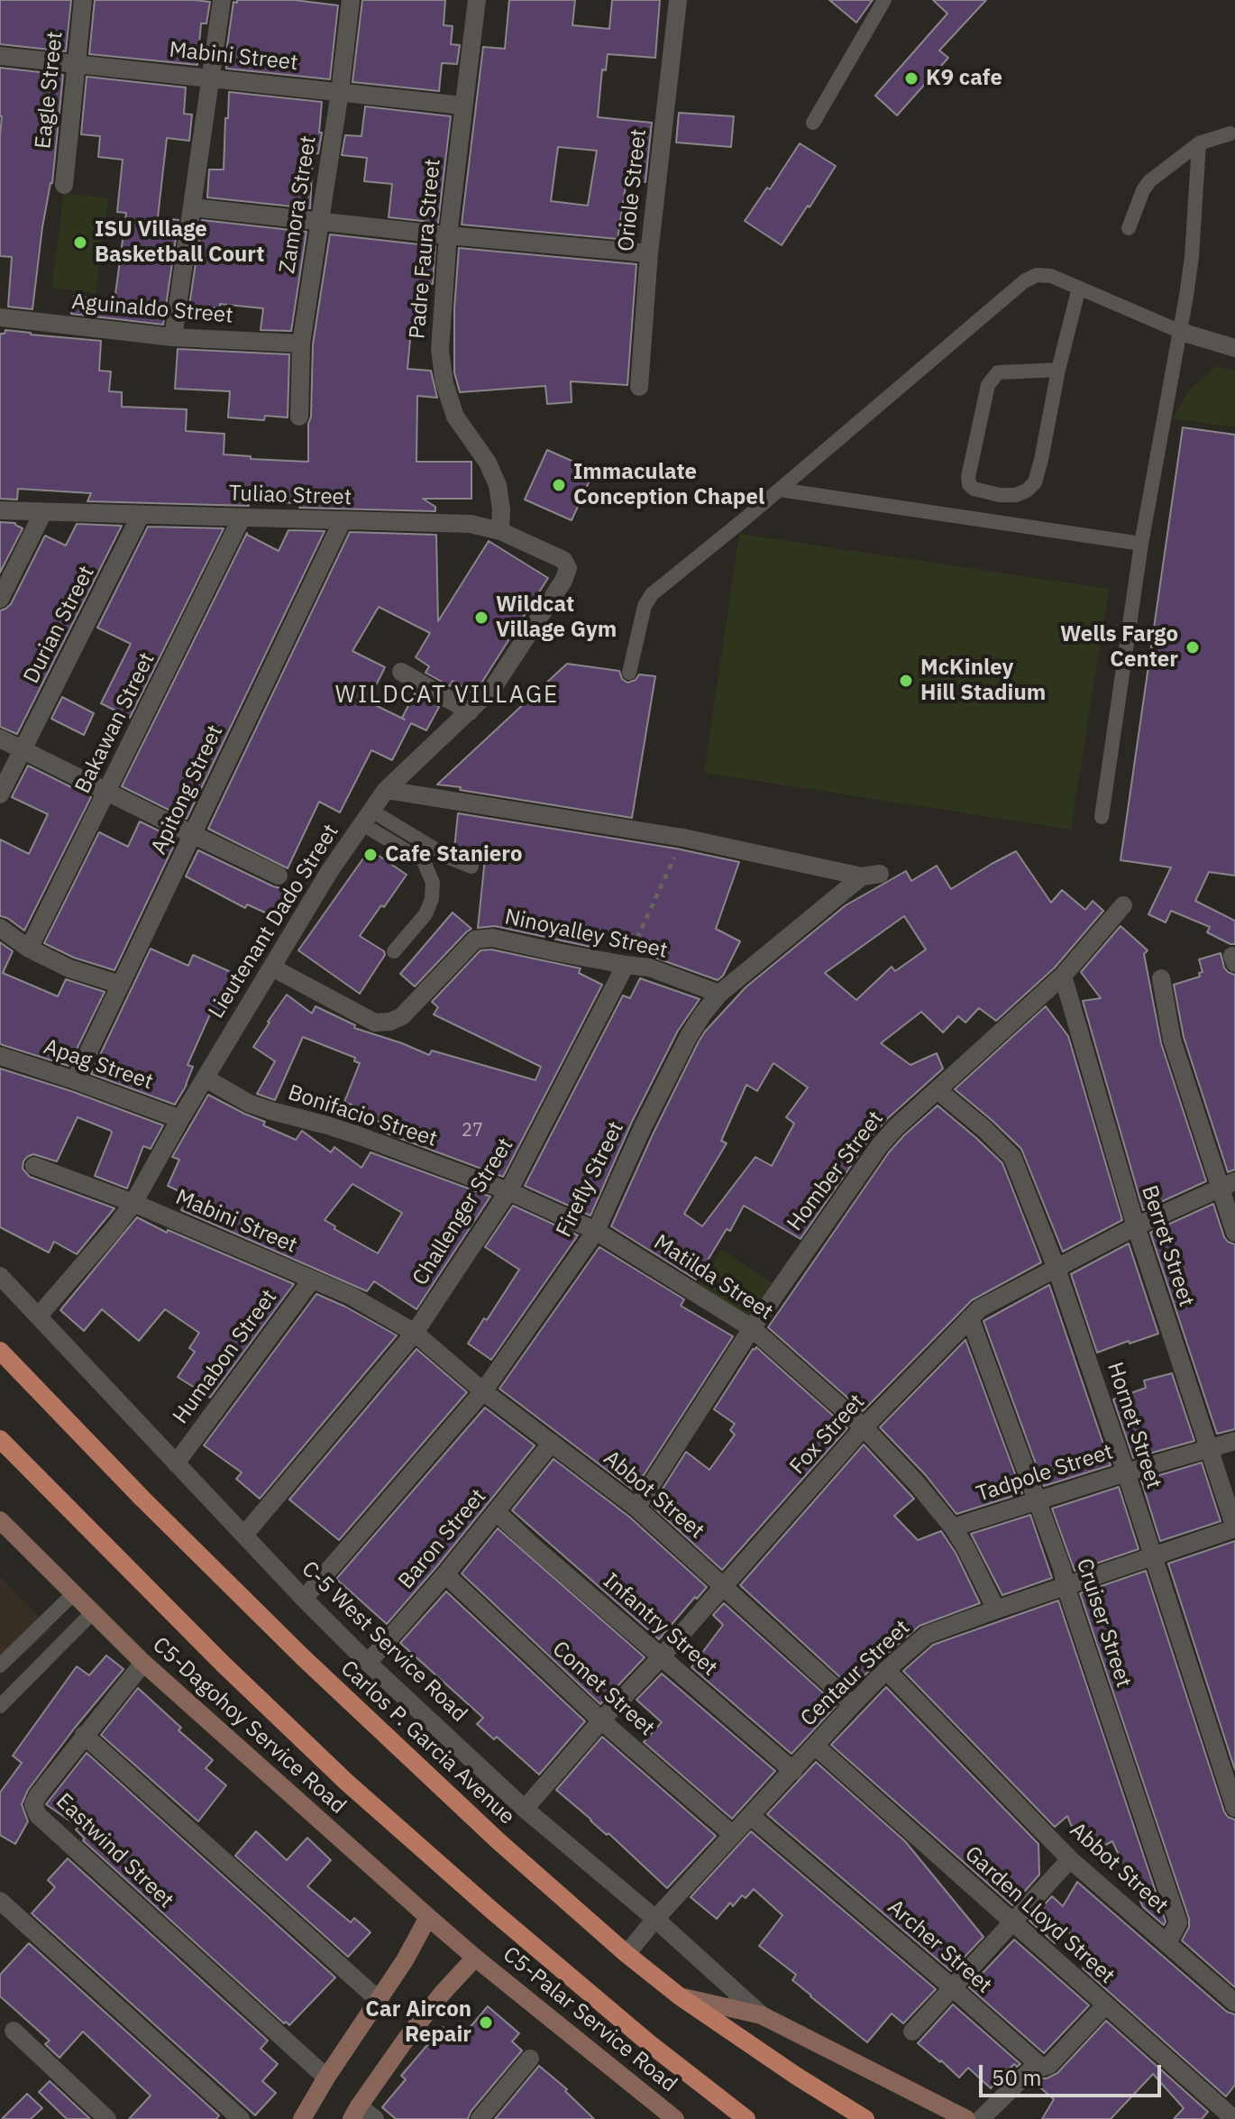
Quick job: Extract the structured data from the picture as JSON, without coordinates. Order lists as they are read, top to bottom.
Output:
{
  "streets": {
    "main road": ["C5-Dagohoy Service Road", "Carlos P. Garcia Avenue", "C5-Palar Service Road"],
    "street": [
      "Mabini Street",
      "Eagle Street",
      "Oriole Street",
      "Zamora Street",
      "Padre Faura Street",
      "Aguinaldo Street",
      "Tuliao Street",
      "Durian Street",
      "Bakawan Street",
      "Apitong Street",
      "Lieutenant Dado Street",
      "Ninoyalley Street",
      "Apag Street",
      "Bonifacio Street",
      "Homber Street",
      "Firefly Street",
      "Challenger Street",
      "Berret Street",
      "Matilda Street",
      "Humabon Street",
      "Hornet Street",
      "Fox Street",
      "Tadpole Street",
      "Abbot Street",
      "Baron Street",
      "Cruiser Street",
      "Infantry Street",
      "C-5 West Service Road",
      "Centaur Street",
      "Comet Street",
      "Eastwind Street",
      "Garden Lloyd Street",
      "Archer Street"
    ]
  },
  "crossings": [
    ["Mabini Street", "Eagle Street"],
    ["Mabini Street", "Zamora Street"],
    ["Mabini Street", "Padre Faura Street"],
    ["Mabini Street", "Lieutenant Dado Street"],
    ["Mabini Street", "Challenger Street"],
    ["Mabini Street", "Humabon Street"],
    ["Mabini Street", "Abbot Street"],
    ["Zamora Street", "Aguinaldo Street"],
    ["Padre Faura Street", "Tuliao Street"],
    ["Tuliao Street", "Durian Street"],
    ["Tuliao Street", "Bakawan Street"],
    ["Tuliao Street", "Apitong Street"],
    ["Tuliao Street", "Lieutenant Dado Street"],
    ["Apitong Street", "Apag Street"],
    ["Lieutenant Dado Street", "Ninoyalley Street"],
    ["Lieutenant Dado Street", "Apag Street"],
    ["Lieutenant Dado Street", "Bonifacio Street"],
    ["Lieutenant Dado Street", "C-5 West Service Road"],
    ["Ninoyalley Street", "Firefly Street"],
    ["Ninoyalley Street", "Challenger Street"],
    ["Bonifacio Street", "Challenger Street"],
    ["Bonifacio Street", "Matilda Street"],
    ["Homber Street", "Berret Street"],
    ["Homber Street", "Matilda Street"],
    ["Homber Street", "Hornet Street"],
    ["Homber Street", "Abbot Street"],
    ["Firefly Street", "Matilda Street"],
    ["Firefly Street", "Abbot Street"],
    ["Firefly Street", "C-5 West Service Road"],
    ["Challenger Street", "Matilda Street"],
    ["Challenger Street", "Abbot Street"],
    ["Challenger Street", "C-5 West Service Road"],
    ["Berret Street", "Fox Street"],
    ["Berret Street", "Tadpole Street"],
    ["Berret Street", "Centaur Street"],
    ["Matilda Street", "Fox Street"],
    ["Matilda Street", "Tadpole Street"],
    ["Matilda Street", "Centaur Street"],
    ["Humabon Street", "C-5 West Service Road"],
    ["Hornet Street", "Fox Street"],
    ["Hornet Street", "Tadpole Street"],
    ["Hornet Street", "Centaur Street"],
    ["Fox Street", "Abbot Street"],
    ["Fox Street", "Cruiser Street"],
    ["Fox Street", "Infantry Street"],
    ["Fox Street", "C-5 West Service Road"],
    ["Fox Street", "Comet Street"],
    ["Tadpole Street", "Cruiser Street"],
    ["Abbot Street", "Baron Street"],
    ["Abbot Street", "Cruiser Street"],
    ["Abbot Street", "Centaur Street"],
    ["Baron Street", "Infantry Street"],
    ["Baron Street", "C-5 West Service Road"],
    ["Baron Street", "Comet Street"],
    ["Cruiser Street", "Centaur Street"],
    ["Infantry Street", "Centaur Street"],
    ["C-5 West Service Road", "Centaur Street"],
    ["Centaur Street", "Comet Street"],
    ["Centaur Street", "Carlos P. Garcia Avenue"],
    ["Centaur Street", "Garden Lloyd Street"],
    ["Centaur Street", "Archer Street"],
    ["C5-Dagohoy Service Road", "Eastwind Street"],
    ["C5-Dagohoy Service Road", "C5-Palar Service Road"]
  ],
  "districts": ["WILDCAT VILLAGE"],
  "places": [
    "K9 cafe",
    "ISU Village Basketball Court",
    "Immaculate Conception Chapel",
    "Wildcat Village Gym",
    "Wells Fargo Center",
    "McKinley Hill Stadium",
    "Cafe Staniero",
    "Car Aircon Repair"
  ],
  "house_numbers": ["27"],
  "scale_bar": "50 m"
}
